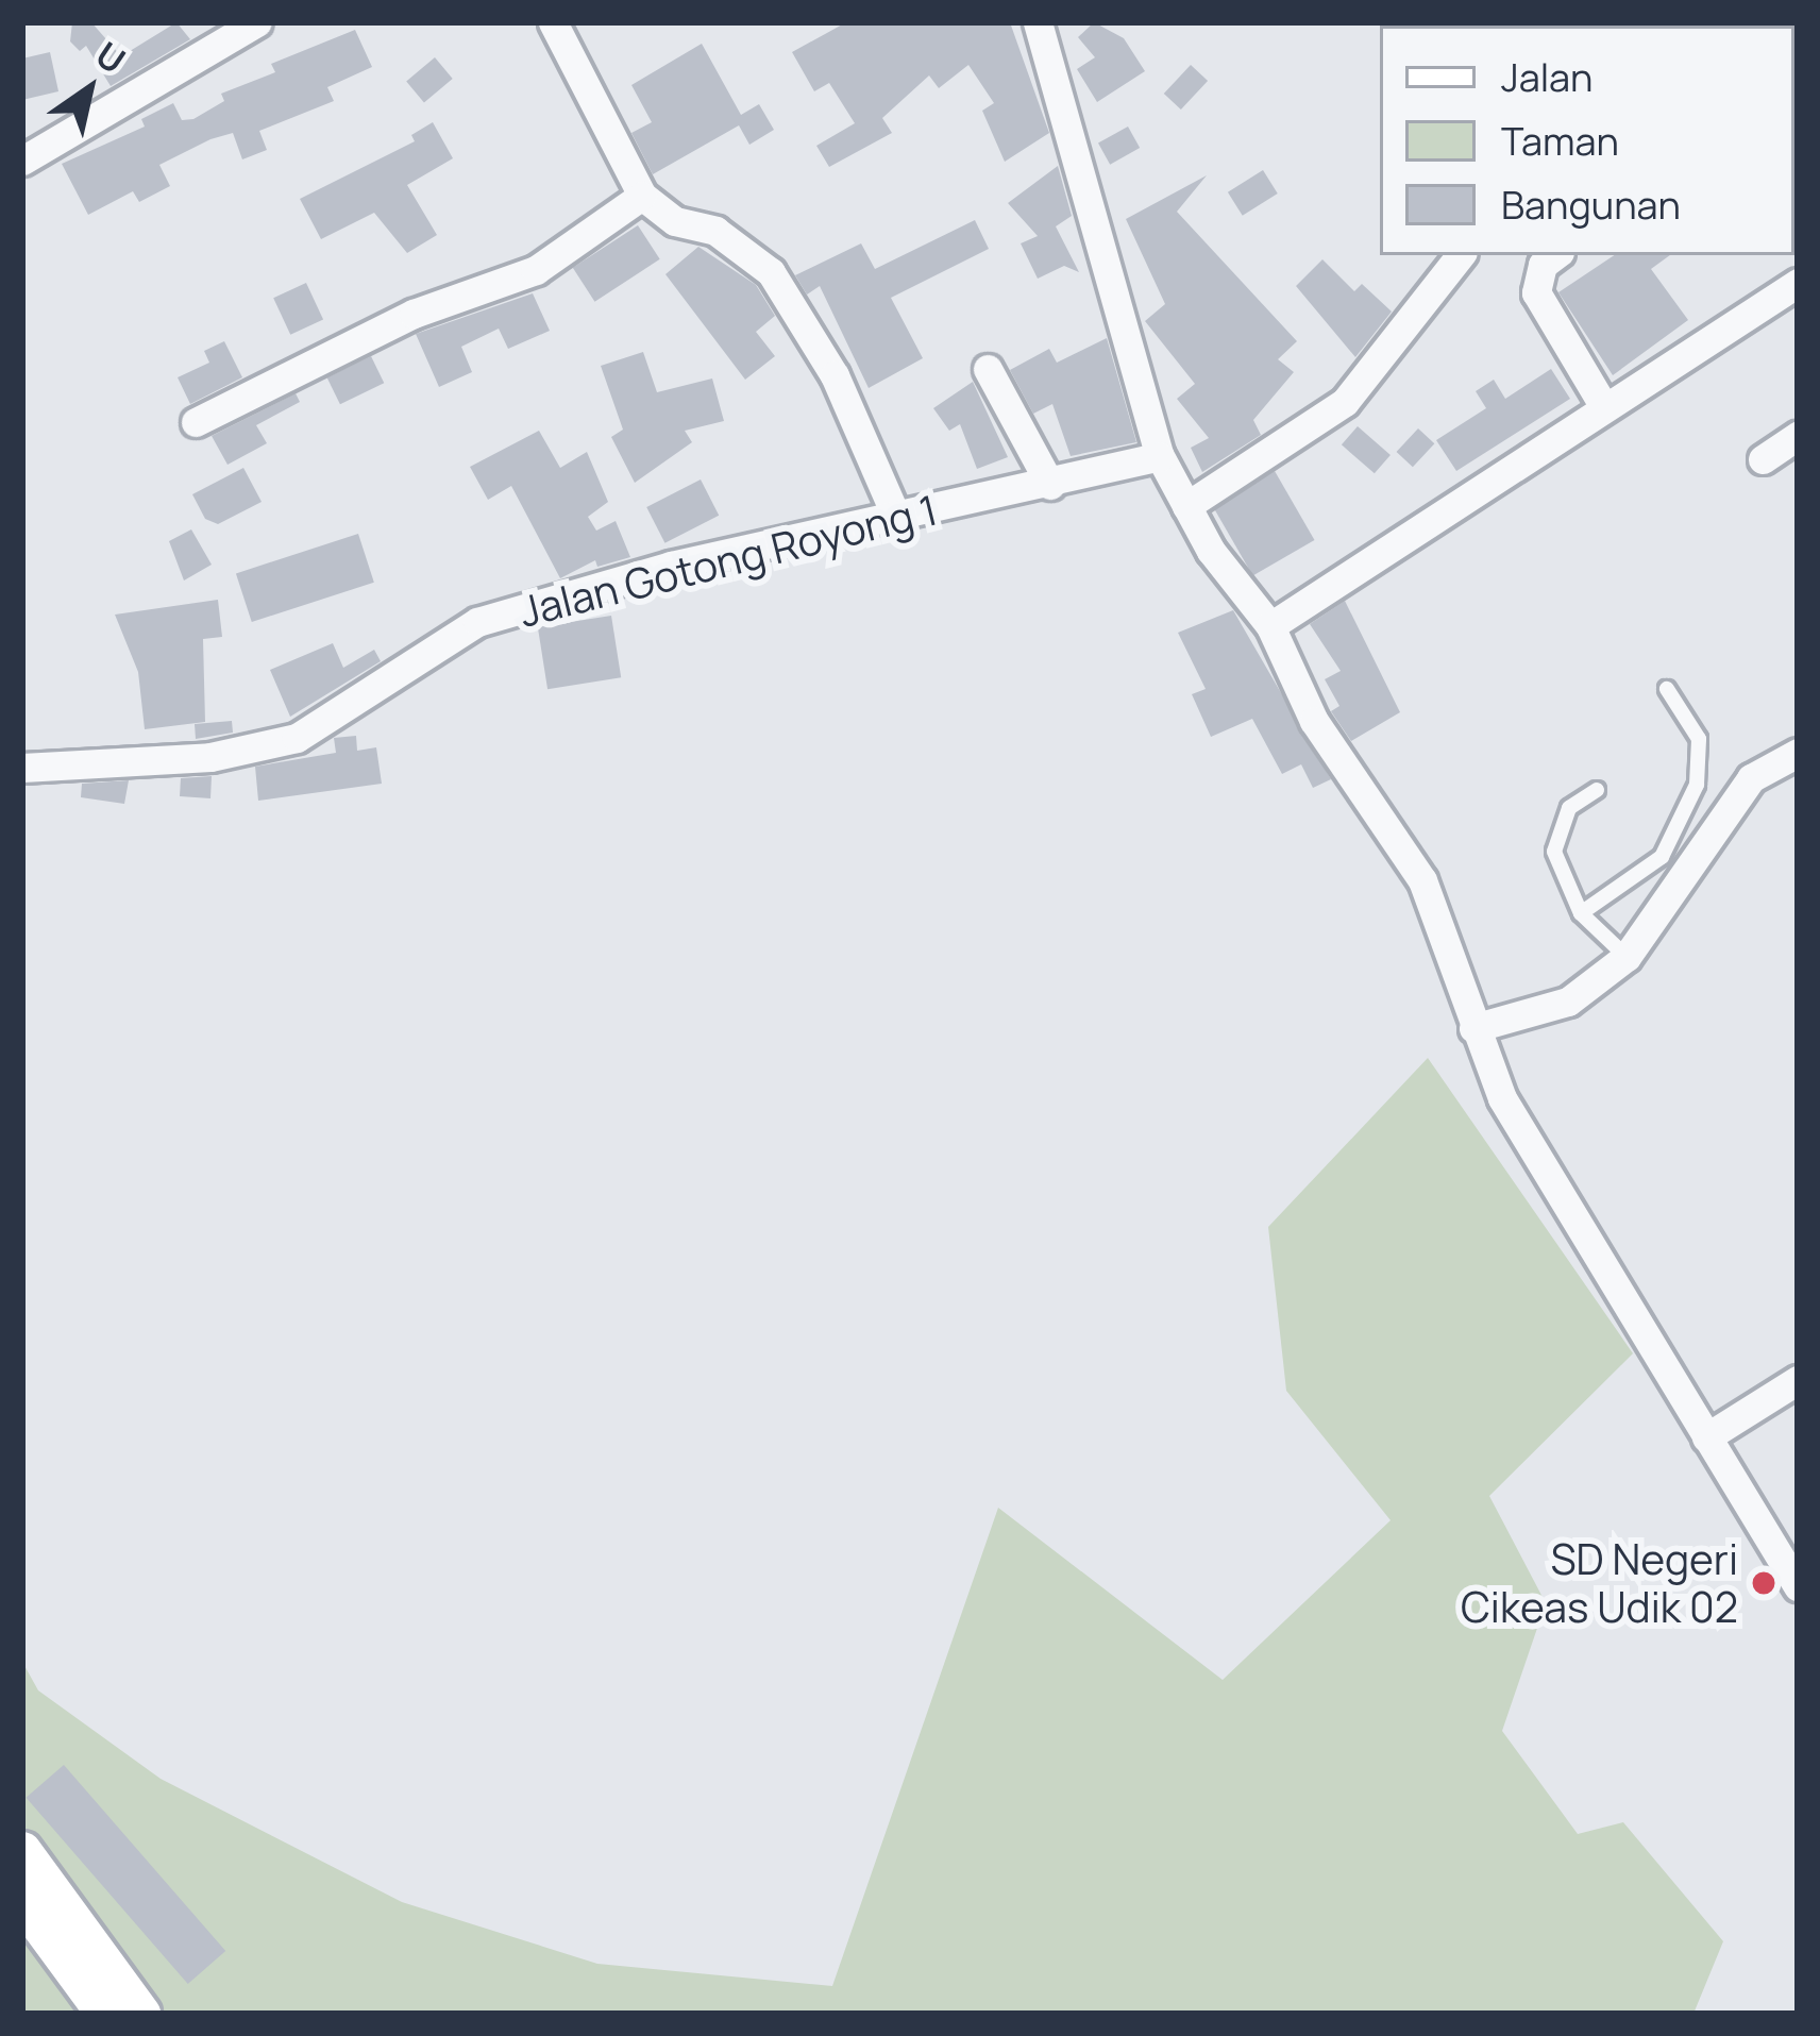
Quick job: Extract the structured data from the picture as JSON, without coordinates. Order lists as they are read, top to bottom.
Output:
{
  "streets": {
    "street": ["Jalan Gotong Royong 1"]
  },
  "places": ["SD Negeri Cikeas Udik 02"],
  "legend": ["Jalan", "Taman", "Bangunan"],
  "north": "top right"
}
